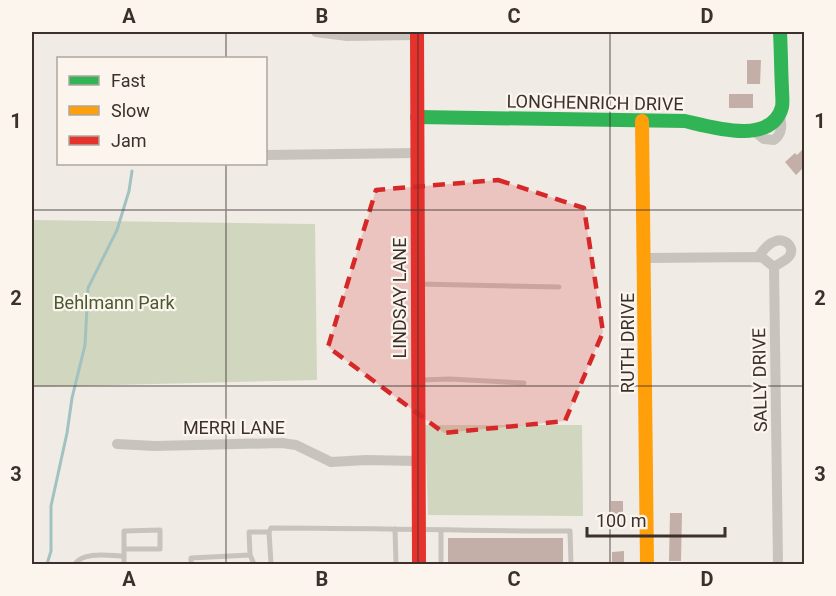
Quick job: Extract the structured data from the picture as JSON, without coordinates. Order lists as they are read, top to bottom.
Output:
{
  "streets": {
    "street": [
      "LONGHENRICH DRIVE",
      "LINDSAY LANE",
      "RUTH DRIVE",
      "SALLY DRIVE",
      "MERRI LANE"
    ]
  },
  "crossings": [
    ["LONGHENRICH DRIVE", "LINDSAY LANE"],
    ["LONGHENRICH DRIVE", "RUTH DRIVE"],
    ["LINDSAY LANE", "MERRI LANE"]
  ],
  "parks": ["Behlmann Park"],
  "legend": ["Fast", "Slow", "Jam"],
  "scale_bar": "100 m",
  "grid": {
    "columns": [
      "A",
      "B",
      "C",
      "D"
    ],
    "rows": ["1", "2", "3"]
  }
}
